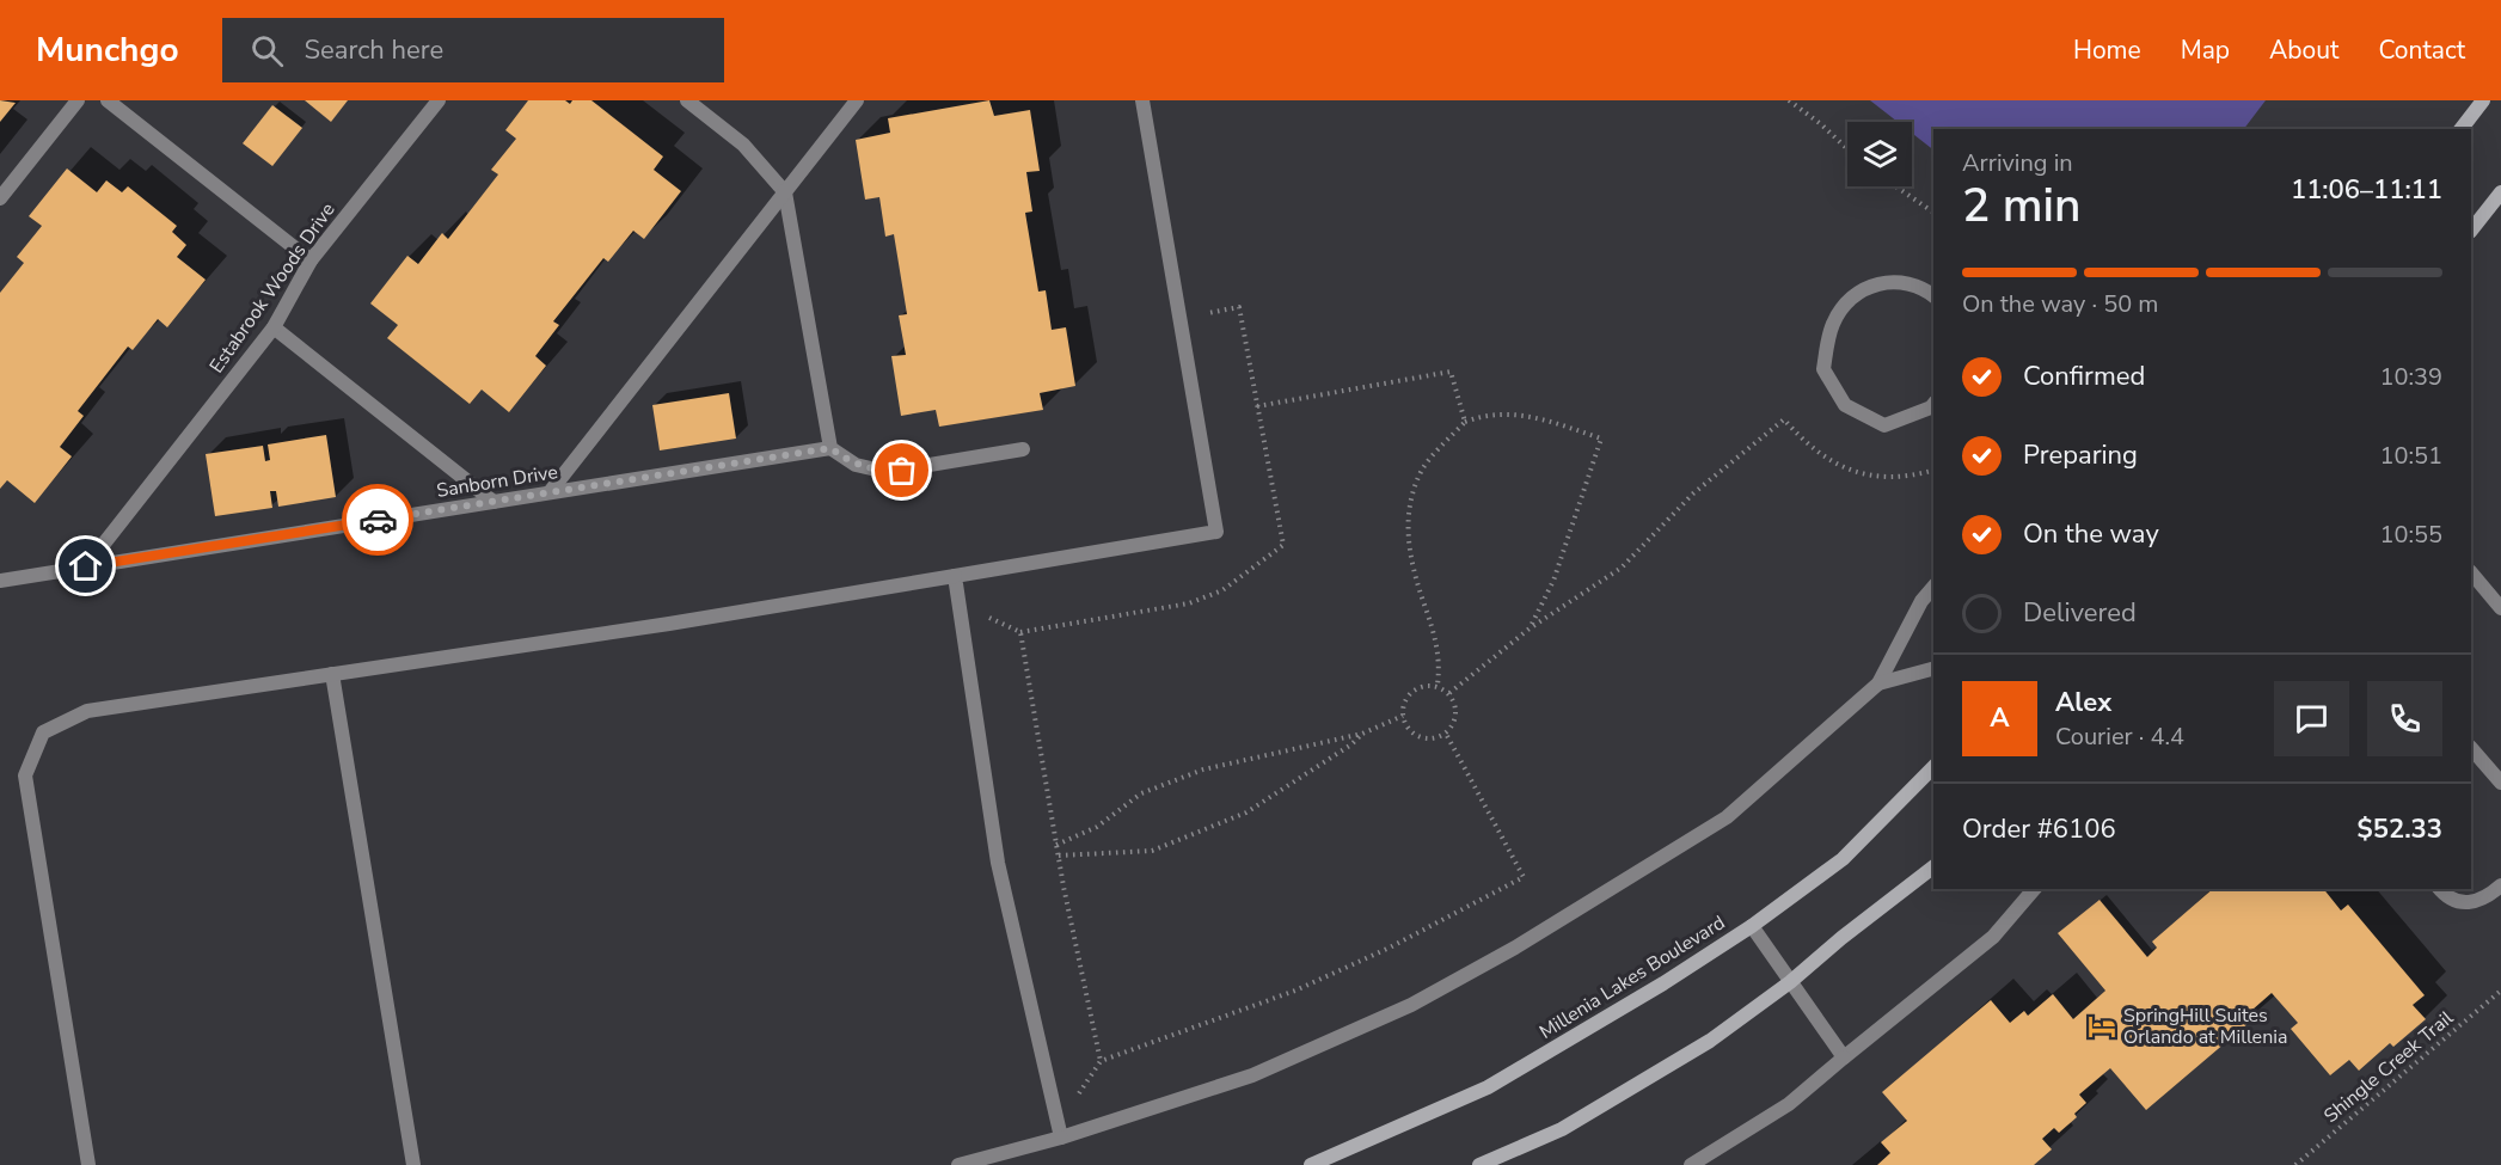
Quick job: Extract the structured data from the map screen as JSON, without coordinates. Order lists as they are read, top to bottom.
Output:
{
  "streets": {
    "street": ["Millenia Lakes Boulevard"],
    "lane": ["Estabrook Woods Drive", "Sanborn Drive"],
    "path": ["Shingle Creek Trail"]
  },
  "crossings": [
    ["Estabrook Woods Drive", "Sanborn Drive"]
  ],
  "places": {
    "hotel": ["SpringHill Suites Orlando at Millenia"]
  },
  "page": {
    "header": "Munchgo",
    "search": "Search here",
    "nav": [
      "Home",
      "Map",
      "About",
      "Contact"
    ],
    "heading": ["2 min", "Arriving in", "11:06–11:11"],
    "panel": [
      "Alex",
      "Courier · 4.4",
      "Order #6106",
      "$52.33"
    ],
    "bar": "On the way · 50 m",
    "list": [
      ["Confirmed", "10:39"],
      ["Preparing", "10:51"],
      ["On the way", "10:55"],
      "Delivered"
    ],
    "round": "A"
  }
}
